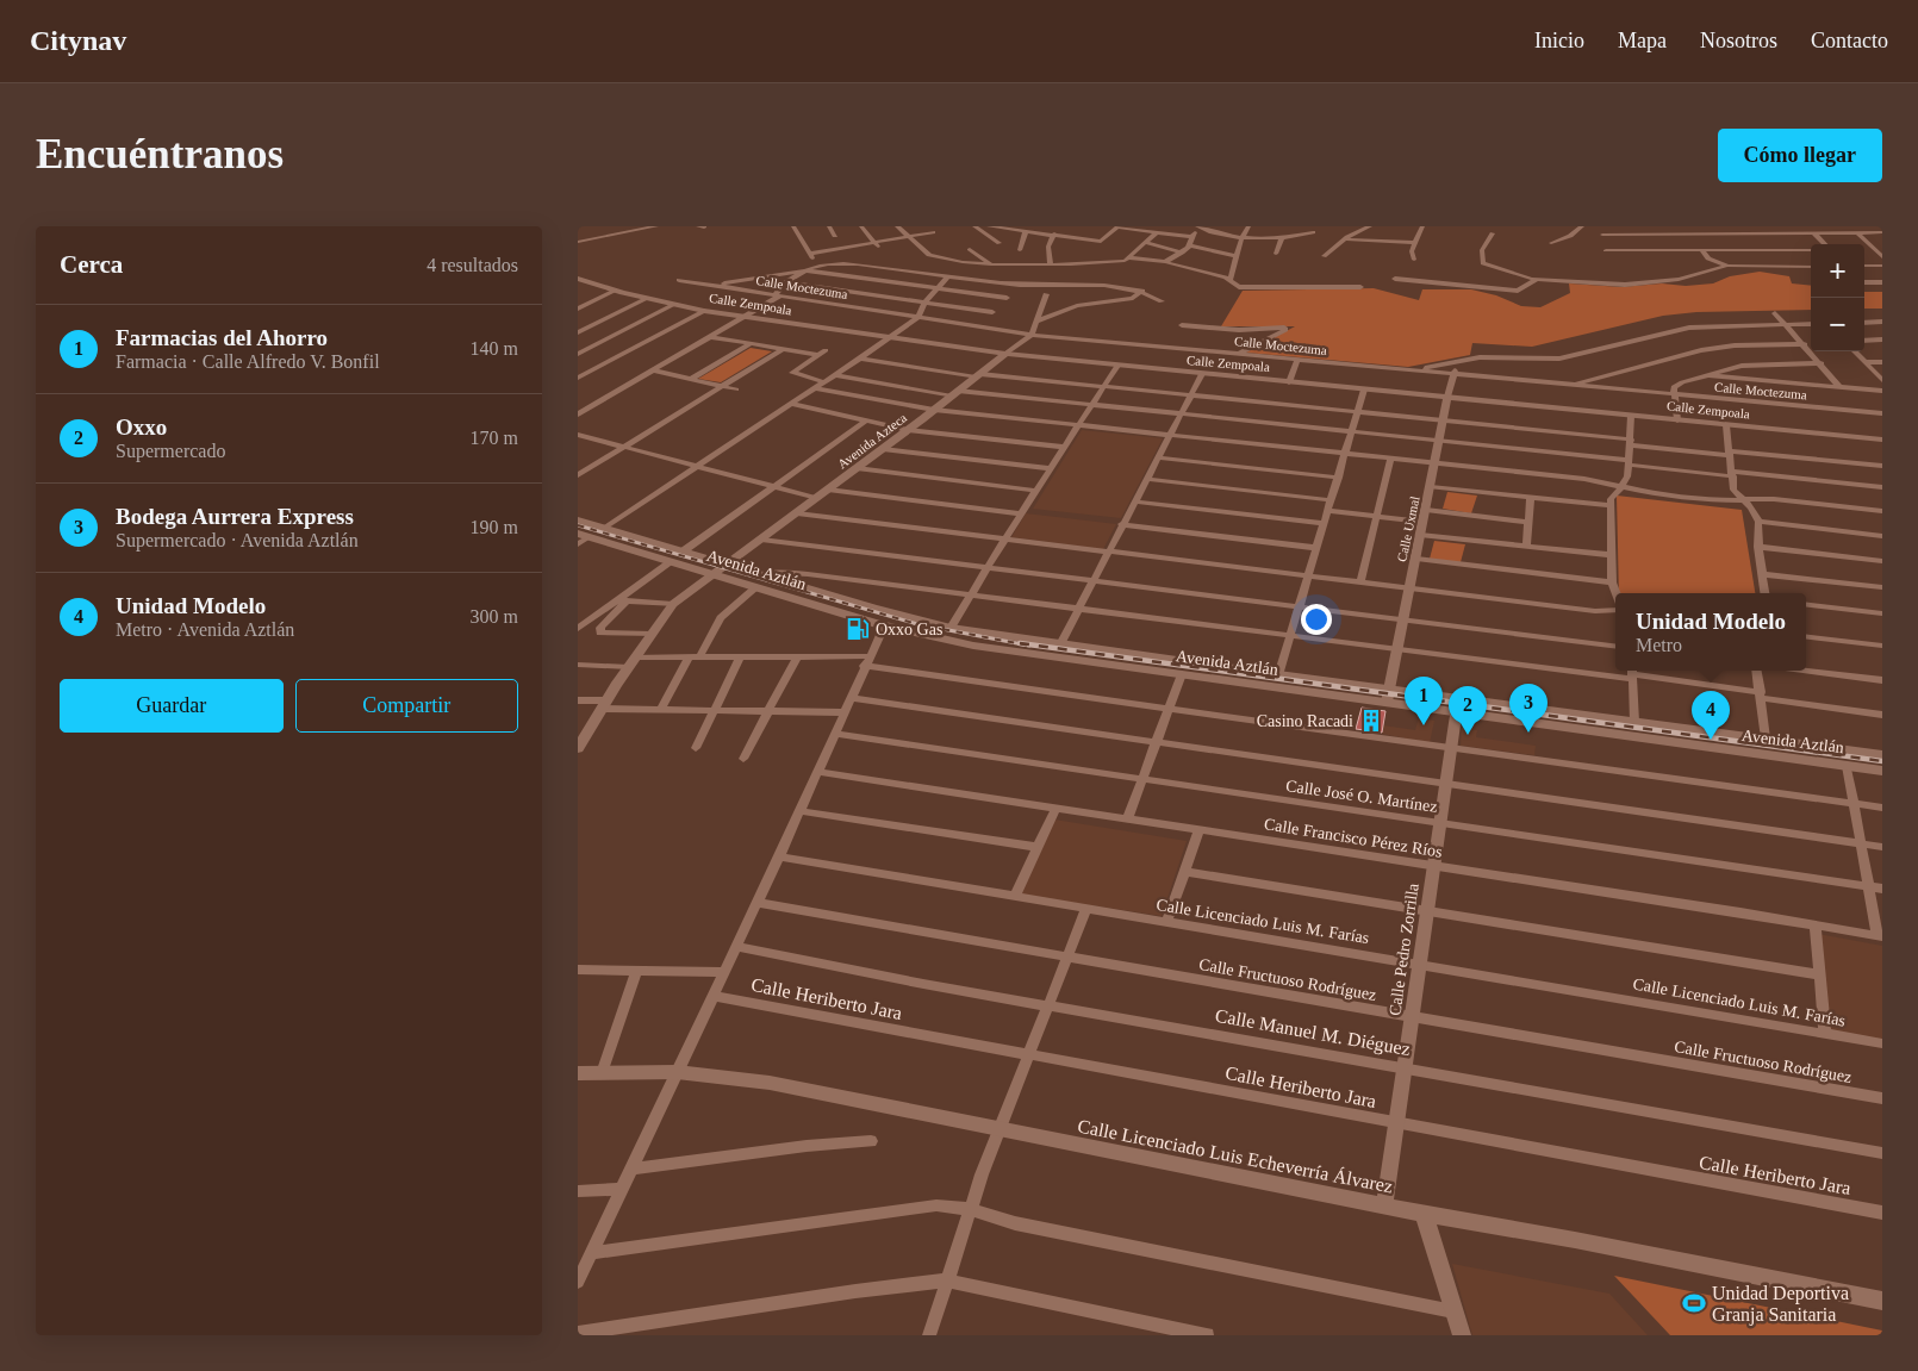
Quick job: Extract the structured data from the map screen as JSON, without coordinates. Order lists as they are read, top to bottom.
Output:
{
  "streets": {
    "main road": ["Avenida Aztlán"],
    "street": [
      "Calle Moctezuma",
      "Calle Zempoala",
      "Avenida Azteca",
      "Calle Uxmal",
      "Calle José O. Martínez",
      "Calle Francisco Pérez Ríos",
      "Calle Licenciado Luis M. Farías",
      "Calle Pedro Zorrilla",
      "Calle Fructuoso Rodríguez",
      "Calle Heriberto Jara",
      "Calle Manuel M. Diéguez",
      "Calle Licenciado Luis Echeverría Álvarez"
    ]
  },
  "crossings": [
    ["Calle Moctezuma", "Avenida Azteca"],
    ["Calle Moctezuma", "Calle Uxmal"],
    ["Calle Zempoala", "Avenida Azteca"],
    ["Calle Zempoala", "Calle Uxmal"],
    ["Avenida Azteca", "Avenida Aztlán"],
    ["Calle Uxmal", "Avenida Aztlán"],
    ["Avenida Aztlán", "Calle Pedro Zorrilla"],
    ["Calle José O. Martínez", "Calle Pedro Zorrilla"],
    ["Calle Francisco Pérez Ríos", "Calle Pedro Zorrilla"],
    ["Calle Licenciado Luis M. Farías", "Calle Pedro Zorrilla"],
    ["Calle Pedro Zorrilla", "Calle Fructuoso Rodríguez"],
    ["Calle Pedro Zorrilla", "Calle Heriberto Jara"],
    ["Calle Pedro Zorrilla", "Calle Manuel M. Diéguez"],
    ["Calle Pedro Zorrilla", "Calle Licenciado Luis Echeverría Álvarez"]
  ],
  "places": {
    "fuel station": ["Oxxo Gas"],
    "building": ["Casino Racadi"],
    "sports": ["Unidad Deportiva Granja Sanitaria"]
  },
  "page": {
    "header": "Citynav",
    "nav": [
      "Inicio",
      "Mapa",
      "Nosotros",
      "Contacto"
    ],
    "buttons": [
      "Cómo llegar",
      ["Guardar", "Compartir"]
    ],
    "title": "Encuéntranos",
    "heading": ["Cerca", "4 resultados"],
    "map_buttons": ["+", "−"],
    "list": [
      {
        "mark": "1",
        "name": "Farmacias del Ahorro",
        "note": "Farmacia · Calle Alfredo V. Bonfil",
        "value": "140 m"
      },
      {
        "mark": "2",
        "name": "Oxxo",
        "note": "Supermercado",
        "value": "170 m"
      },
      {
        "mark": "3",
        "name": "Bodega Aurrera Express",
        "note": "Supermercado · Avenida Aztlán",
        "value": "190 m"
      },
      {
        "mark": "4",
        "name": "Unidad Modelo",
        "note": "Metro · Avenida Aztlán",
        "value": "300 m"
      }
    ],
    "popup": ["Unidad Modelo", "Metro"],
    "pins": [
      "1",
      "3",
      "2",
      "4"
    ]
  }
}
